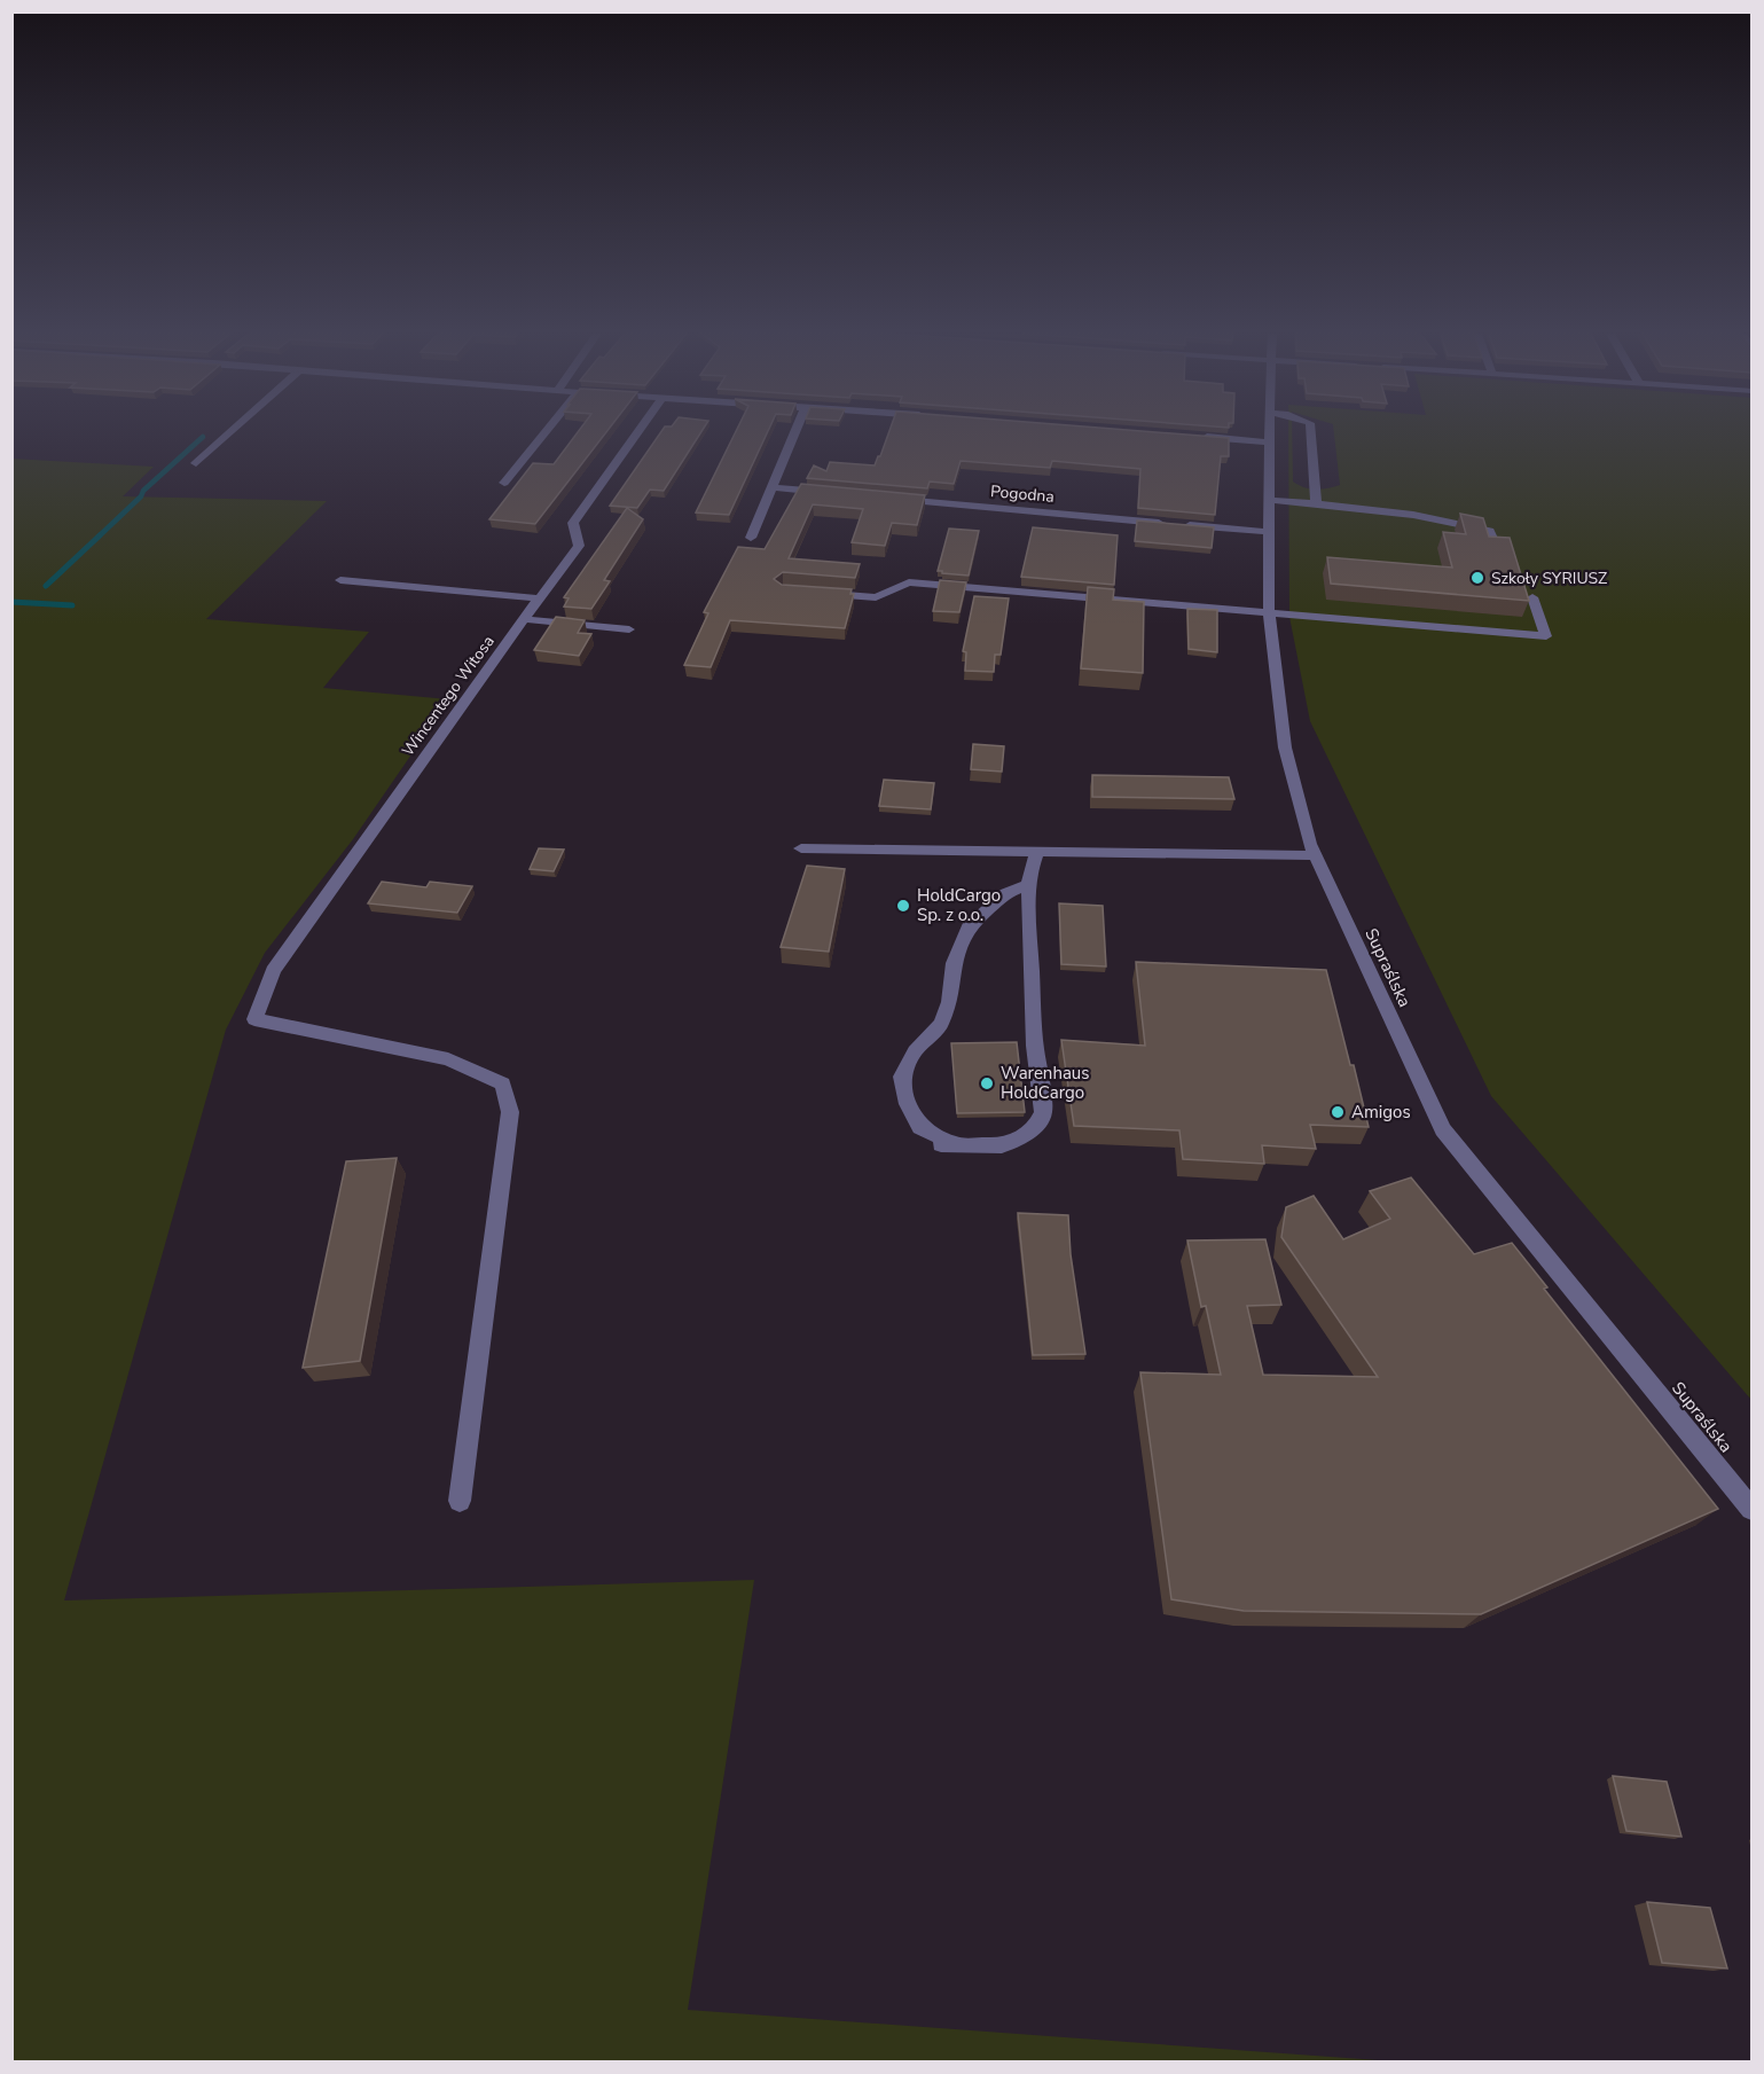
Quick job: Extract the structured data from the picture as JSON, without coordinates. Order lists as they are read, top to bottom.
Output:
{
  "streets": {
    "street": ["Pogodna", "Wincentego Witosa", "Supraślska"]
  },
  "crossings": [
    ["Pogodna", "Supraślska"]
  ],
  "places": [
    "Szkoły SYRIUSZ",
    "HoldCargo Sp. z o.o.",
    "Warenhaus HoldCargo",
    "Amigos"
  ]
}
